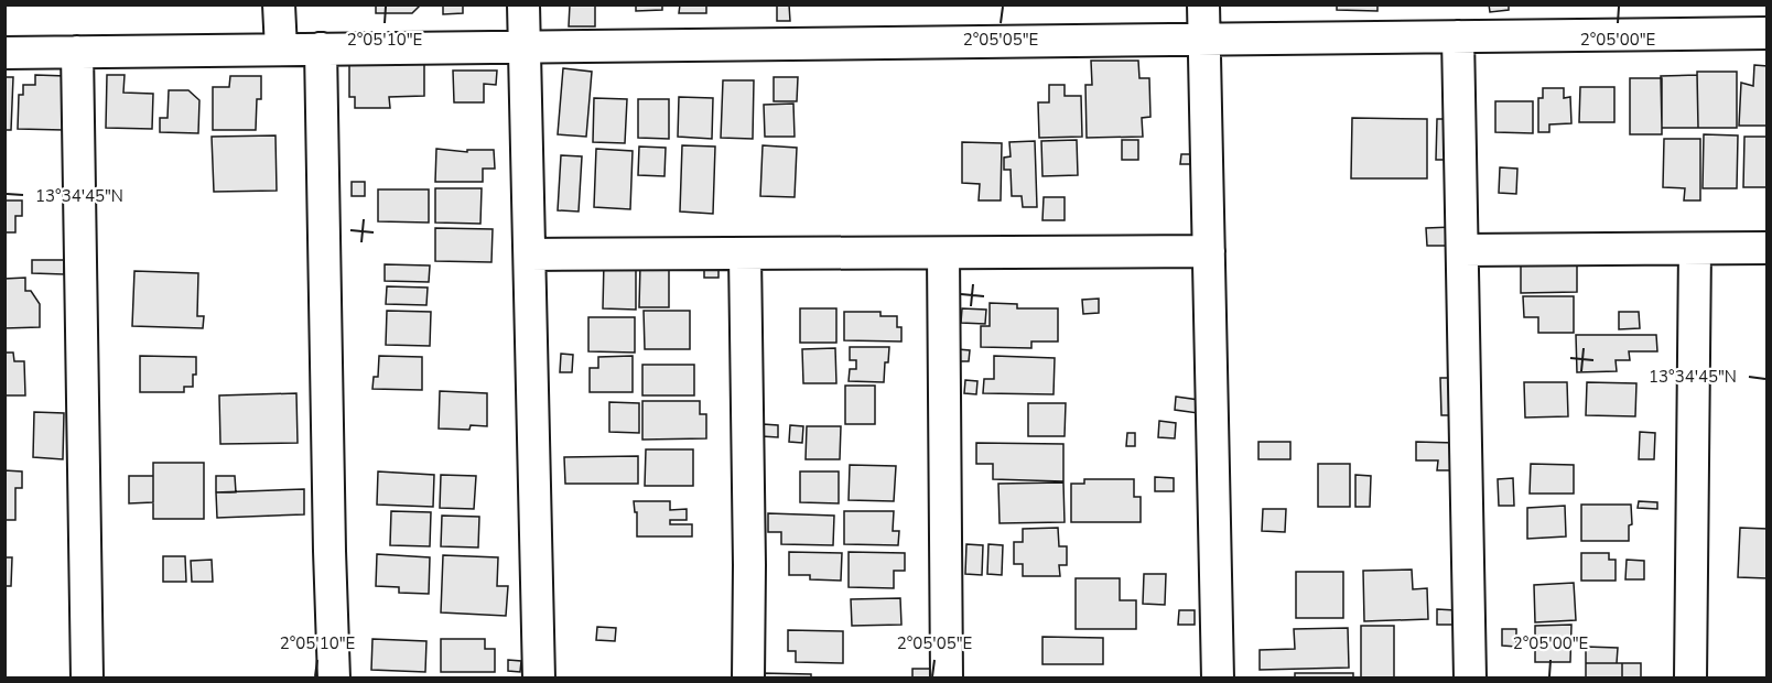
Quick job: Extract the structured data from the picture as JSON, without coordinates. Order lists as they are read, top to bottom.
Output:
{
  "coordinates": [
    "2°05'10\"E",
    "2°05'05\"E",
    "2°05'00\"E",
    "13°34'45\"N"
  ]
}
